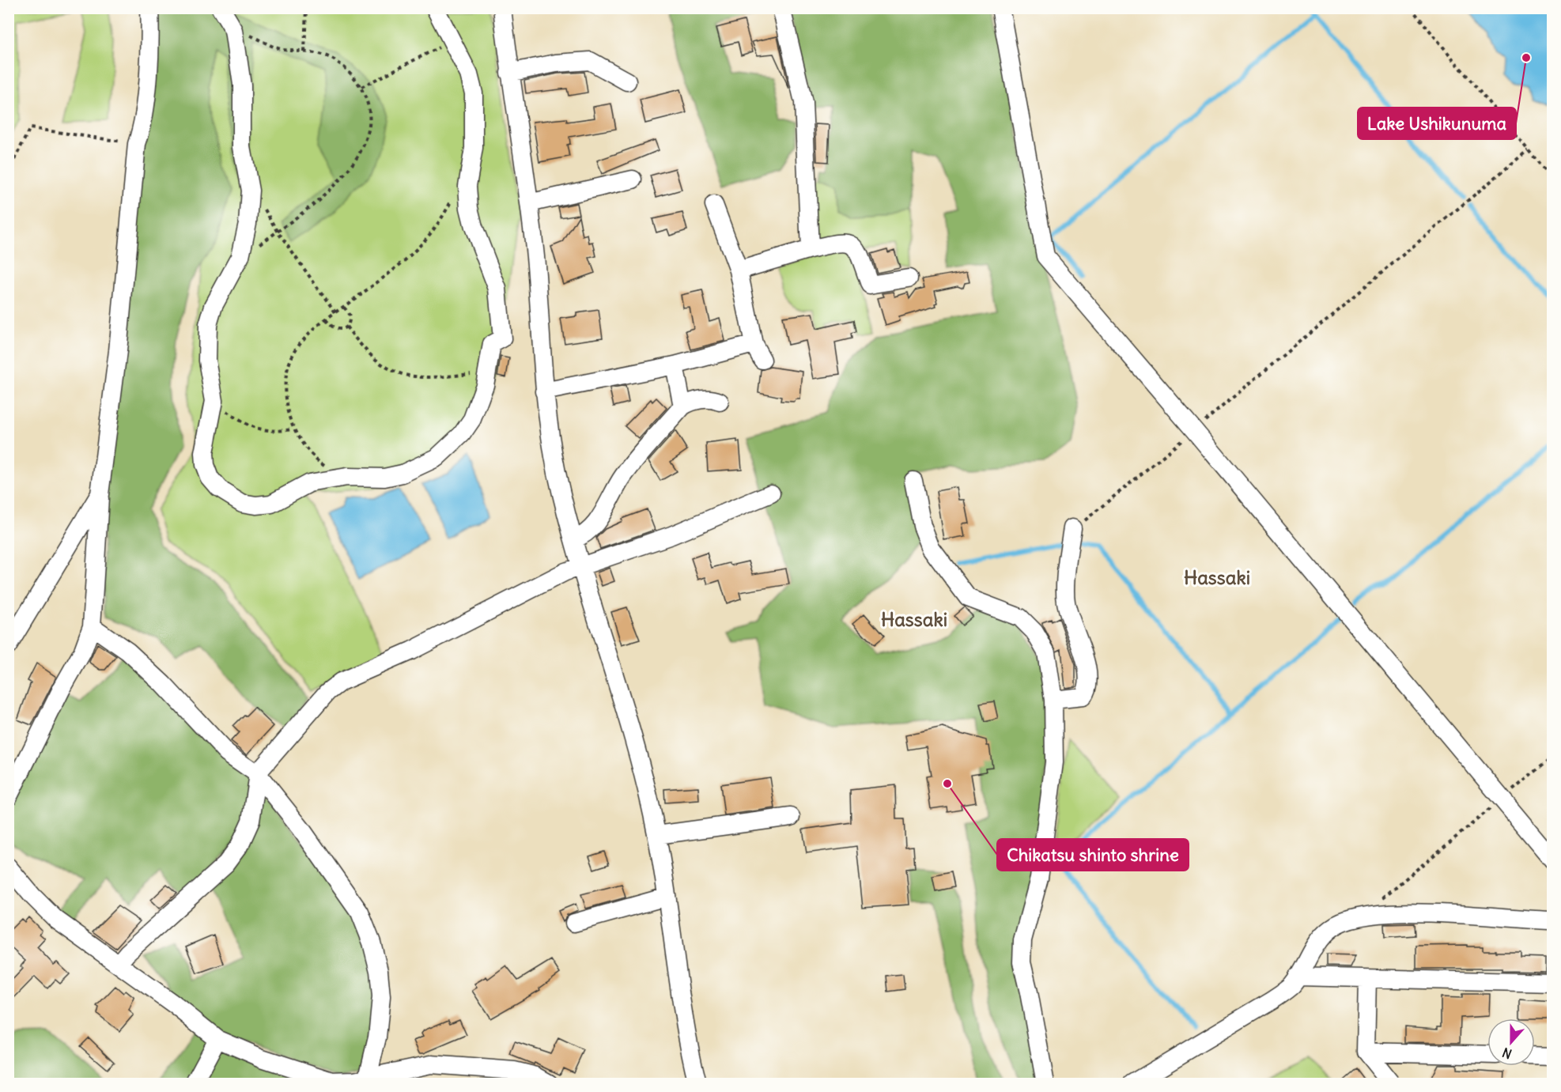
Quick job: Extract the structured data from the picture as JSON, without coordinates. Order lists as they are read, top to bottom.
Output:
{
  "districts": ["Hassaki", "Hassaki"],
  "places": ["Lake Ushikunuma", "Chikatsu shinto shrine"],
  "north": "bottom"
}
